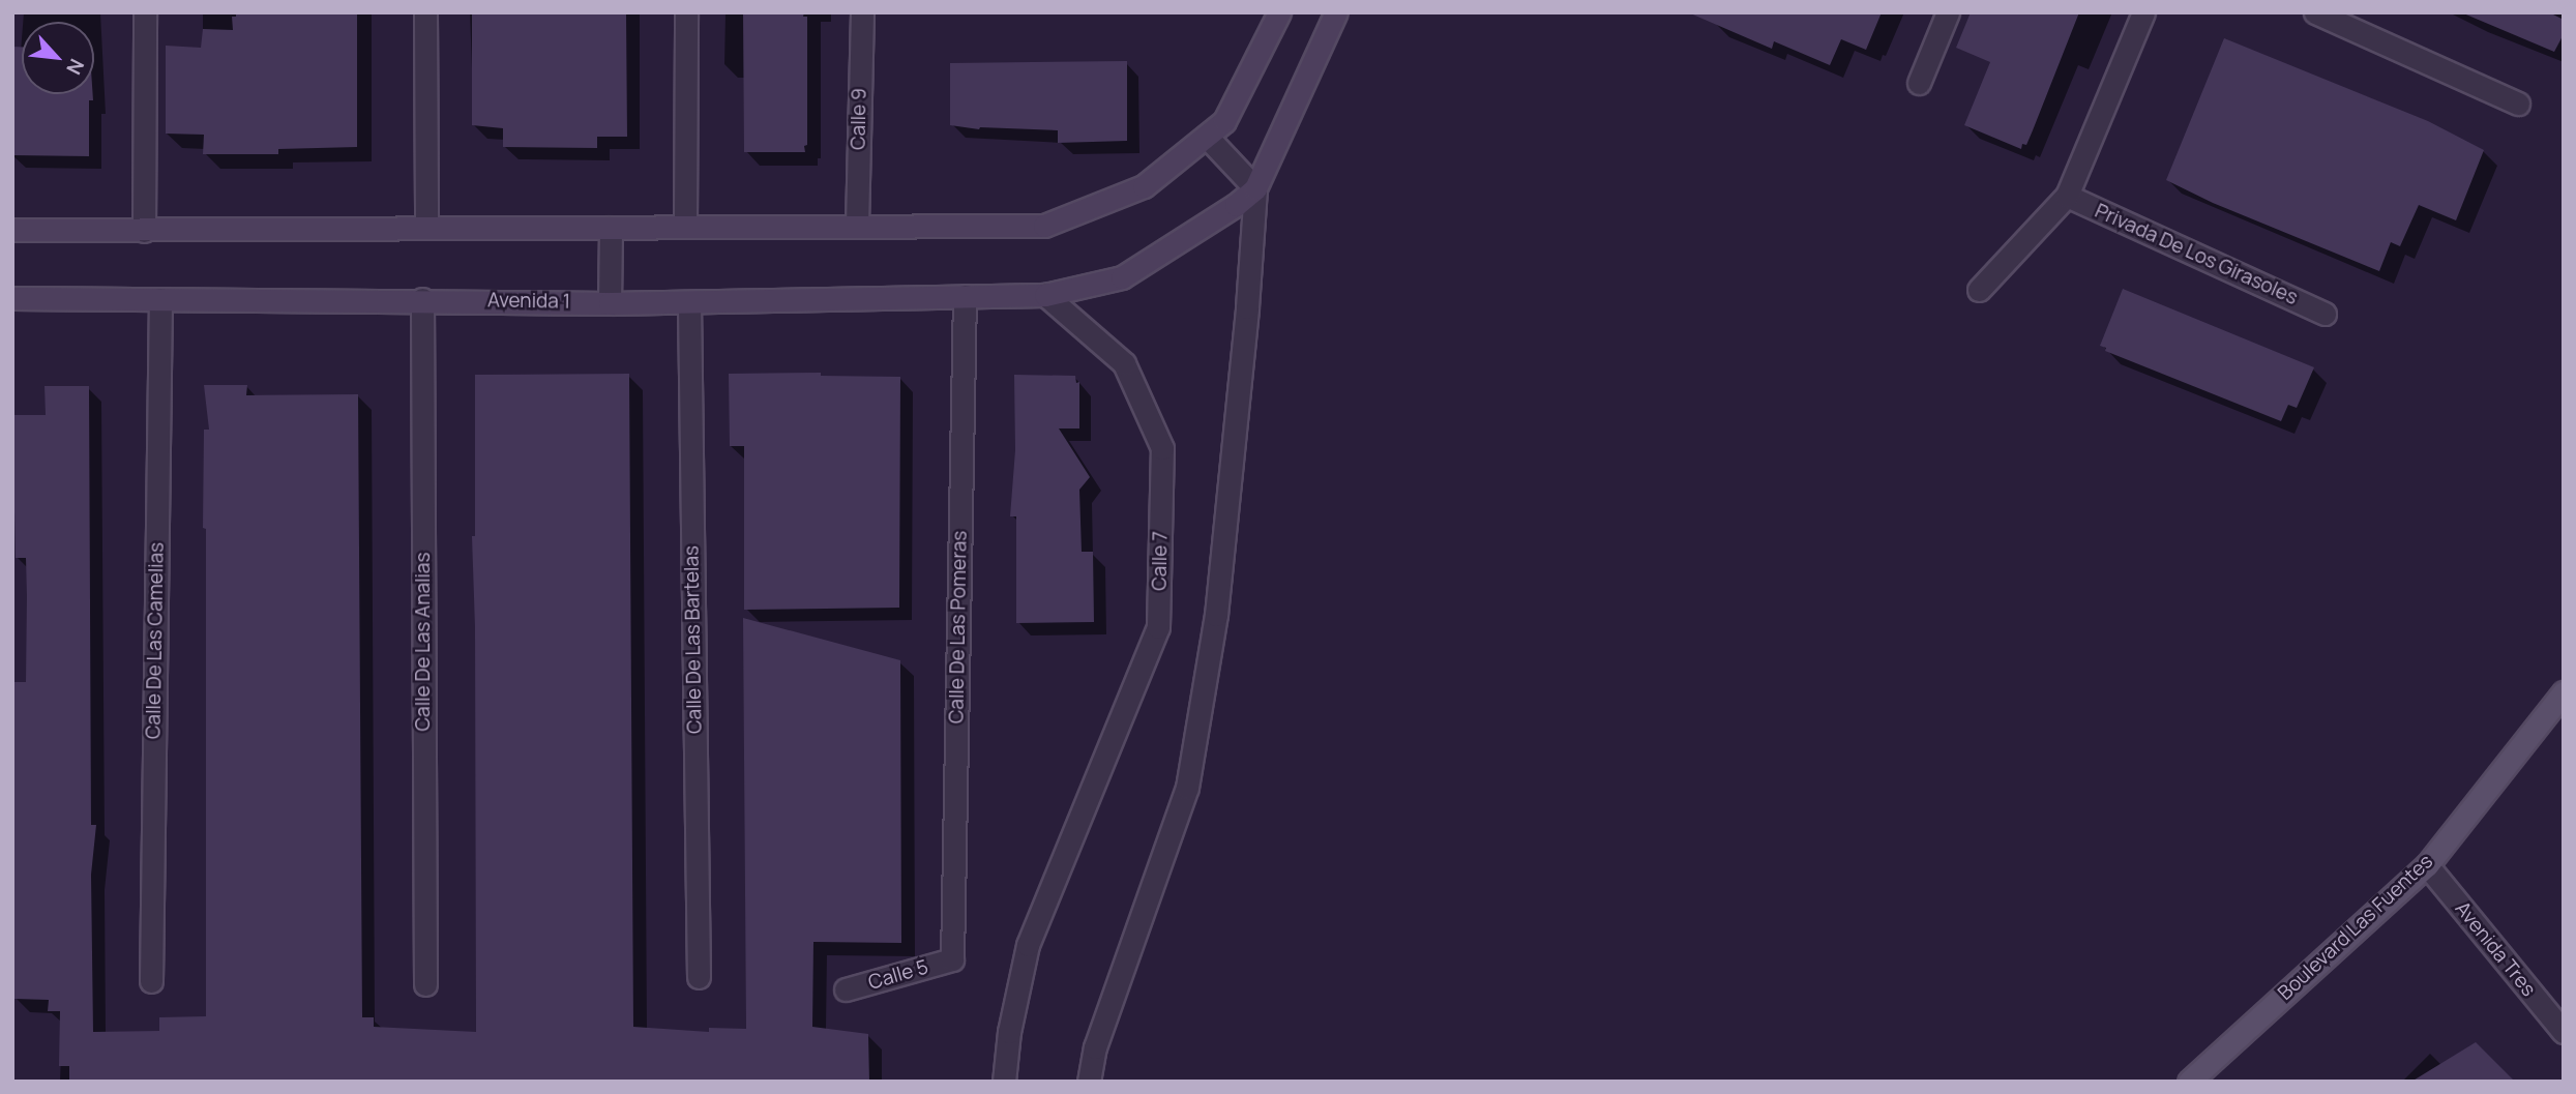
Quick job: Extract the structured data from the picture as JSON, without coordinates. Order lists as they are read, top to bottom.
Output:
{
  "streets": {
    "main road": ["Avenida 1", "Boulevard Las Fuentes"],
    "street": [
      "Calle 9",
      "Privada De Los Girasoles",
      "Calle 7",
      "Calle De Las Pomeras",
      "Calle De Las Bartelas",
      "Calle De Las Camelias",
      "Calle De Las Analias",
      "Avenida Tres",
      "Calle 5"
    ]
  },
  "crossings": [
    ["Avenida 1", "Calle 7"],
    ["Avenida 1", "Calle De Las Pomeras"],
    ["Avenida 1", "Calle De Las Bartelas"],
    ["Avenida 1", "Calle De Las Camelias"],
    ["Avenida 1", "Calle De Las Analias"],
    ["Calle De Las Pomeras", "Calle 5"],
    ["Boulevard Las Fuentes", "Avenida Tres"]
  ],
  "north": "bottom right"
}
